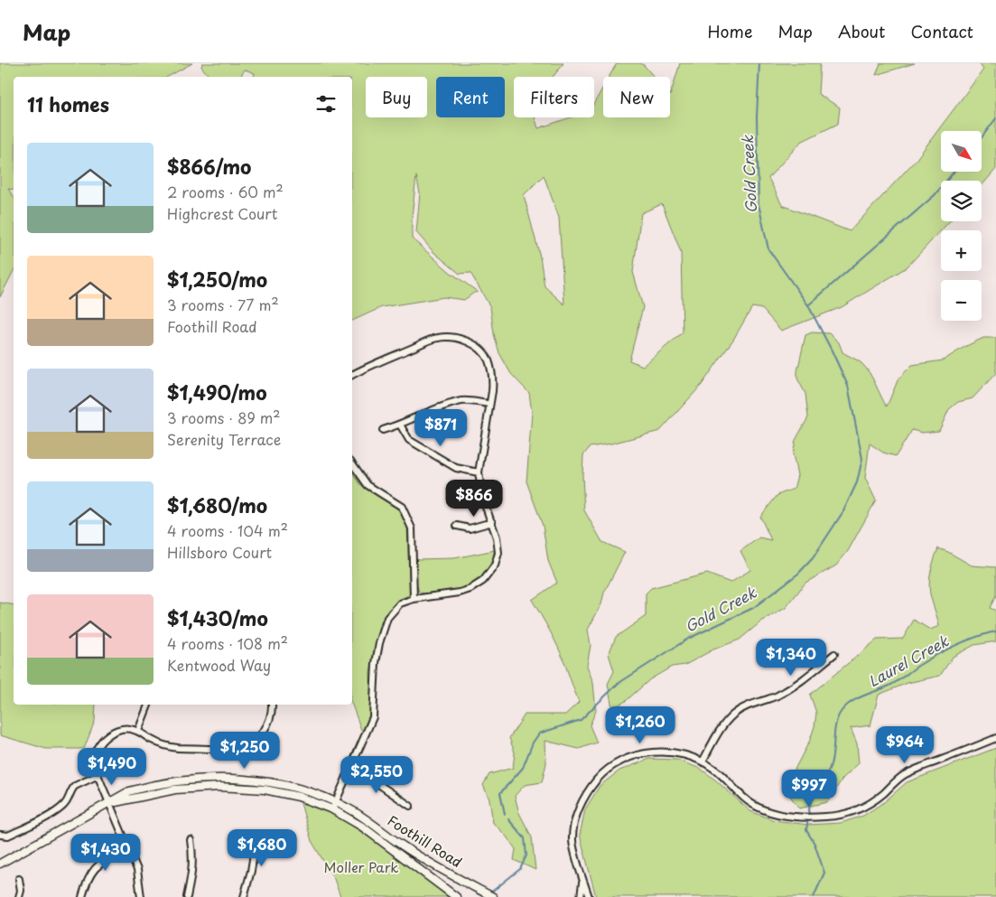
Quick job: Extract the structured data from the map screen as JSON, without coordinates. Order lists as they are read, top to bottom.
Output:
{
  "streets": {
    "main road": ["Foothill Road"]
  },
  "water": ["Gold Creek", "Laurel Creek"],
  "parks": ["Moller Park"],
  "north": "bottom right",
  "page": {
    "header": "Map",
    "nav": [
      "Home",
      "Map",
      "About",
      "Contact"
    ],
    "chip": [
      "Buy",
      "Rent",
      "Filters",
      "New"
    ],
    "heading": "11 homes",
    "map_buttons": ["+", "−"],
    "list": [
      {
        "name": "$866/mo",
        "note": "2 rooms · 60 m² · Highcrest Court"
      },
      {
        "name": "$1,250/mo",
        "note": "3 rooms · 77 m² · Foothill Road"
      },
      {
        "name": "$1,490/mo",
        "note": "3 rooms · 89 m² · Serenity Terrace"
      },
      {
        "name": "$1,680/mo",
        "note": "4 rooms · 104 m² · Hillsboro Court"
      },
      {
        "name": "$1,430/mo",
        "note": "4 rooms · 108 m² · Kentwood Way"
      }
    ],
    "price": [
      "$871",
      "$866",
      "$1,340",
      "$1,260",
      "$964",
      "$1,250",
      "$1,490",
      "$2,550",
      "$997",
      "$1,680",
      "$1,430"
    ]
  }
}
